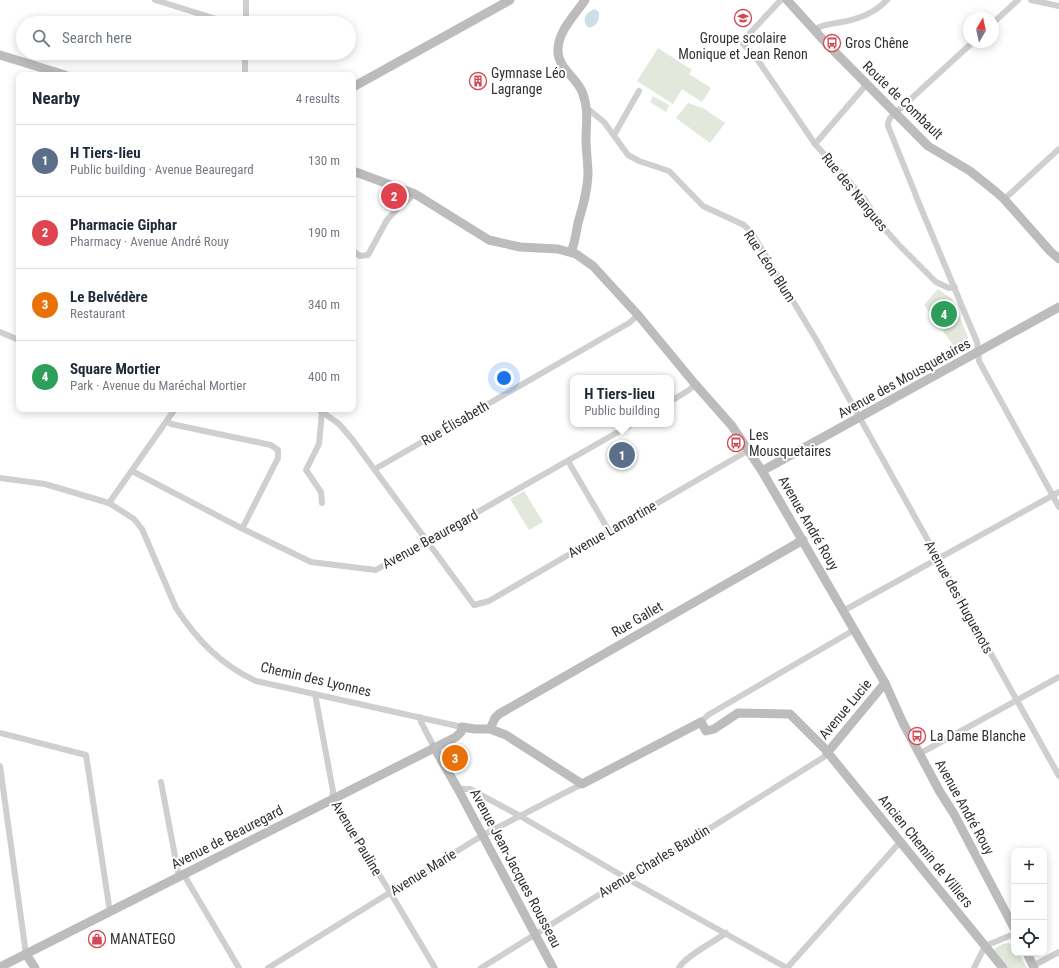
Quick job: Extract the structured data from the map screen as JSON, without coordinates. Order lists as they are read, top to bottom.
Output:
{
  "streets": {
    "street": [
      "Route de Combault",
      "Rue des Nangues",
      "Rue Léon Blum",
      "Avenue des Mousquetaires",
      "Rue Élisabeth",
      "Avenue André Rouy",
      "Avenue Lamartine",
      "Avenue Beauregard",
      "Avenue des Huguenots",
      "Rue Gallet",
      "Chemin des Lyonnes",
      "Avenue Lucie",
      "Avenue de Beauregard",
      "Avenue Pauline",
      "Ancien Chemin de Villiers",
      "Avenue Charles Baudin",
      "Avenue Jean-Jacques Rousseau",
      "Avenue Marie"
    ]
  },
  "crossings": [
    ["Route de Combault", "Rue des Nangues"],
    ["Rue Léon Blum", "Avenue des Mousquetaires"],
    ["Rue Léon Blum", "Avenue des Huguenots"],
    ["Avenue des Mousquetaires", "Avenue André Rouy"],
    ["Avenue des Mousquetaires", "Avenue des Huguenots"],
    ["Rue Élisabeth", "Avenue André Rouy"],
    ["Avenue André Rouy", "Avenue Lamartine"],
    ["Avenue André Rouy", "Rue Gallet"],
    ["Avenue André Rouy", "Avenue Lucie"],
    ["Avenue Lamartine", "Avenue Beauregard"],
    ["Rue Gallet", "Chemin des Lyonnes"],
    ["Chemin des Lyonnes", "Avenue de Beauregard"],
    ["Chemin des Lyonnes", "Avenue Pauline"],
    ["Chemin des Lyonnes", "Avenue Jean-Jacques Rousseau"],
    ["Chemin des Lyonnes", "Avenue Marie"],
    ["Avenue Lucie", "Ancien Chemin de Villiers"],
    ["Avenue Lucie", "Avenue Charles Baudin"],
    ["Avenue de Beauregard", "Avenue Pauline"],
    ["Avenue de Beauregard", "Avenue Jean-Jacques Rousseau"],
    ["Avenue Pauline", "Avenue Marie"],
    ["Ancien Chemin de Villiers", "Avenue Charles Baudin"],
    ["Avenue Charles Baudin", "Avenue Jean-Jacques Rousseau"],
    ["Avenue Jean-Jacques Rousseau", "Avenue Marie"]
  ],
  "places": {
    "school or university": ["Groupe scolaire Monique et Jean Renon"],
    "bus stop": ["Gros Chêne", "Les Mousquetaires", "La Dame Blanche"],
    "building": ["Gymnase Léo Lagrange"],
    "shop": ["MANATEGO"]
  },
  "north": "top",
  "page": {
    "search": "Search here",
    "heading": ["Nearby", "4 results"],
    "list": [
      {
        "mark": "1",
        "name": "H Tiers-lieu",
        "note": "Public building · Avenue Beauregard",
        "value": "130 m"
      },
      {
        "mark": "2",
        "name": "Pharmacie Giphar",
        "note": "Pharmacy · Avenue André Rouy",
        "value": "190 m"
      },
      {
        "mark": "3",
        "name": "Le Belvédère",
        "note": "Restaurant",
        "value": "340 m"
      },
      {
        "mark": "4",
        "name": "Square Mortier",
        "note": "Park · Avenue du Maréchal Mortier",
        "value": "400 m"
      }
    ],
    "pins": [
      "2",
      "4",
      "1",
      "3"
    ],
    "popup": ["H Tiers-lieu", "Public building"],
    "map_buttons": ["+", "−"]
  }
}
